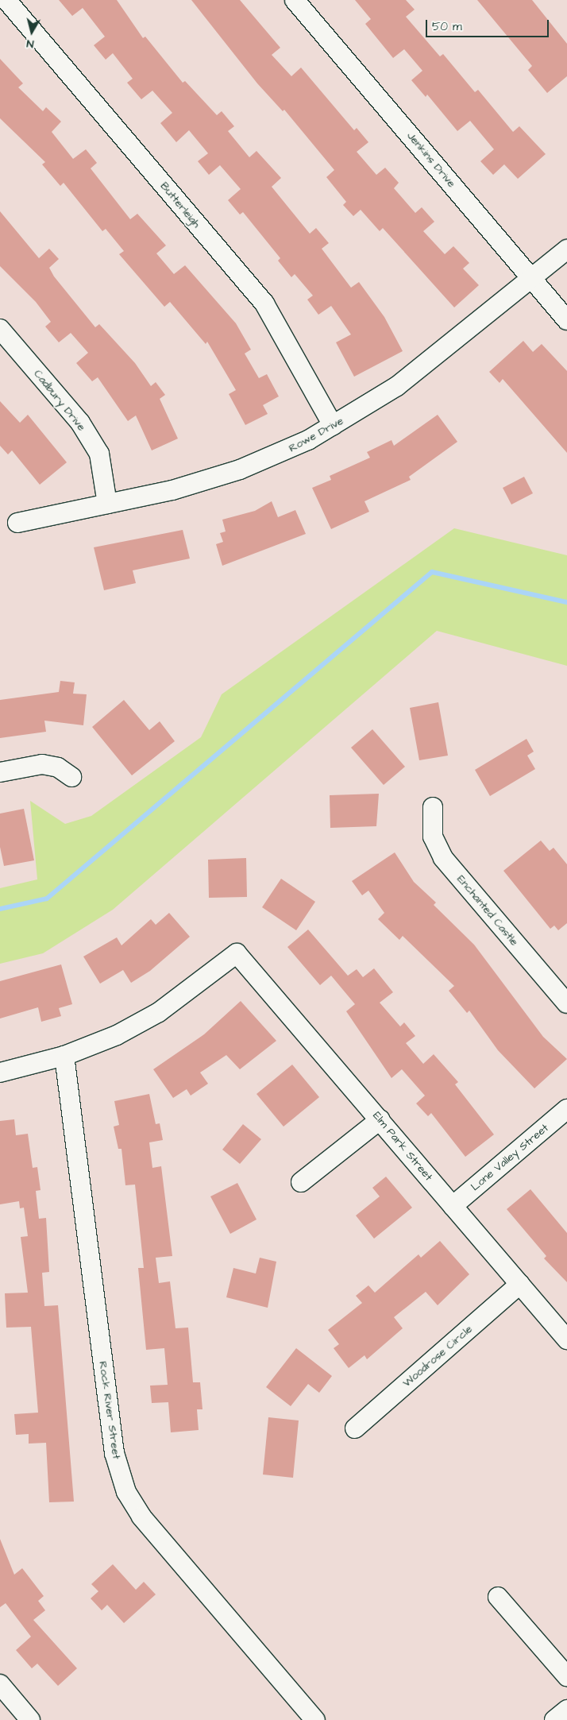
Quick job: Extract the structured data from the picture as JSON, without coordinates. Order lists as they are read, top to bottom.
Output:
{
  "streets": {
    "street": [
      "Jenkins Drive",
      "Butterleigh",
      "Cadbury Drive",
      "Rowe Drive",
      "Enchanted Castle",
      "Elm Park Street",
      "Lone Valley Street",
      "Woodrose Circle",
      "Rock River Street"
    ]
  },
  "crossings": [
    ["Jenkins Drive", "Rowe Drive"],
    ["Butterleigh", "Rowe Drive"],
    ["Cadbury Drive", "Rowe Drive"],
    ["Elm Park Street", "Lone Valley Street"],
    ["Elm Park Street", "Woodrose Circle"],
    ["Elm Park Street", "Rock River Street"]
  ],
  "scale_bar": "50 m",
  "north": "bottom"
}
